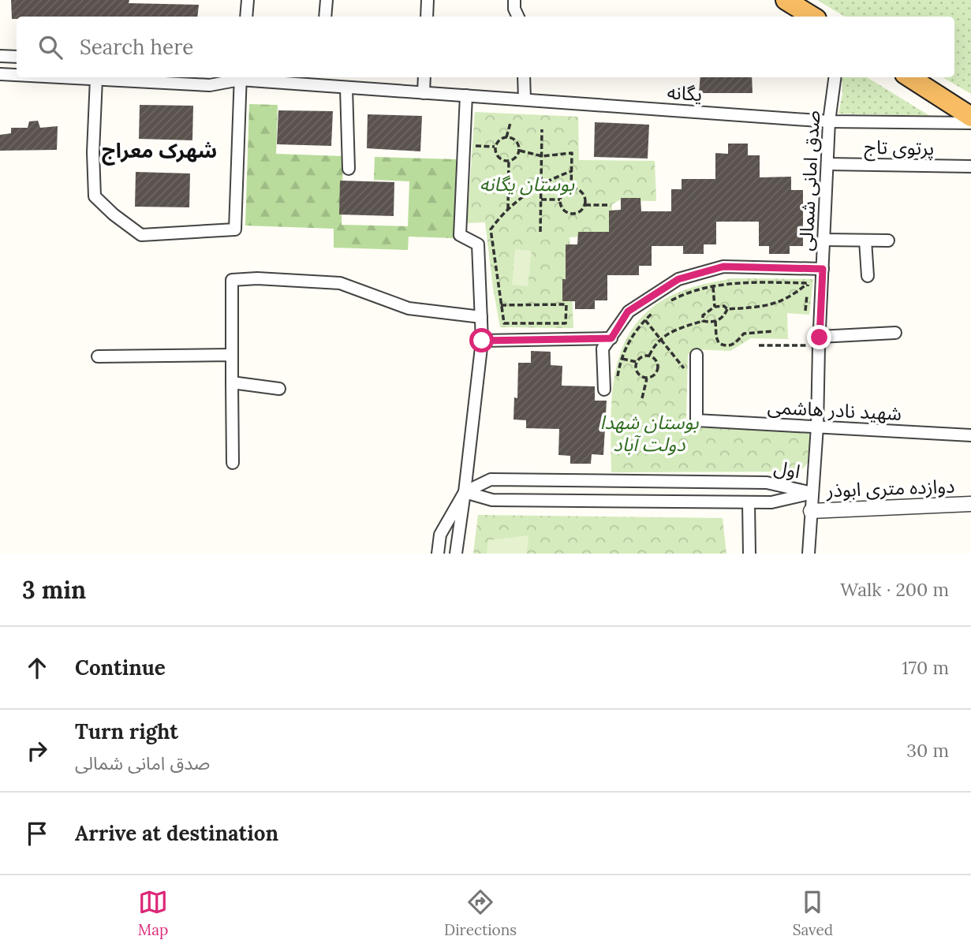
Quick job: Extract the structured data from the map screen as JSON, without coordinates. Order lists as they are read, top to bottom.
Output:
{
  "streets": {
    "street": [
      "یگانه",
      "پرتوی تاج",
      "صدق امانی شمالی",
      "شهید نادر هاشمی",
      "اول",
      "دوازده متری ابوذر"
    ]
  },
  "crossings": [
    ["یگانه", "صدق امانی شمالی"],
    ["پرتوی تاج", "صدق امانی شمالی"],
    ["صدق امانی شمالی", "شهید نادر هاشمی"],
    ["صدق امانی شمالی", "اول"],
    ["صدق امانی شمالی", "دوازده متری ابوذر"]
  ],
  "districts": ["شهرک معراج"],
  "parks": ["بوستان یگانه", "بوستان شهدا دولت آباد"],
  "page": {
    "search": "Search here",
    "heading": ["3 min", "Walk · 200 m"],
    "list": [
      ["Continue", "170 m"],
      ["Turn right", "صدق امانی شمالی", "30 m"],
      "Arrive at destination"
    ],
    "nav": ["Map", "Directions", "Saved"]
  }
}
